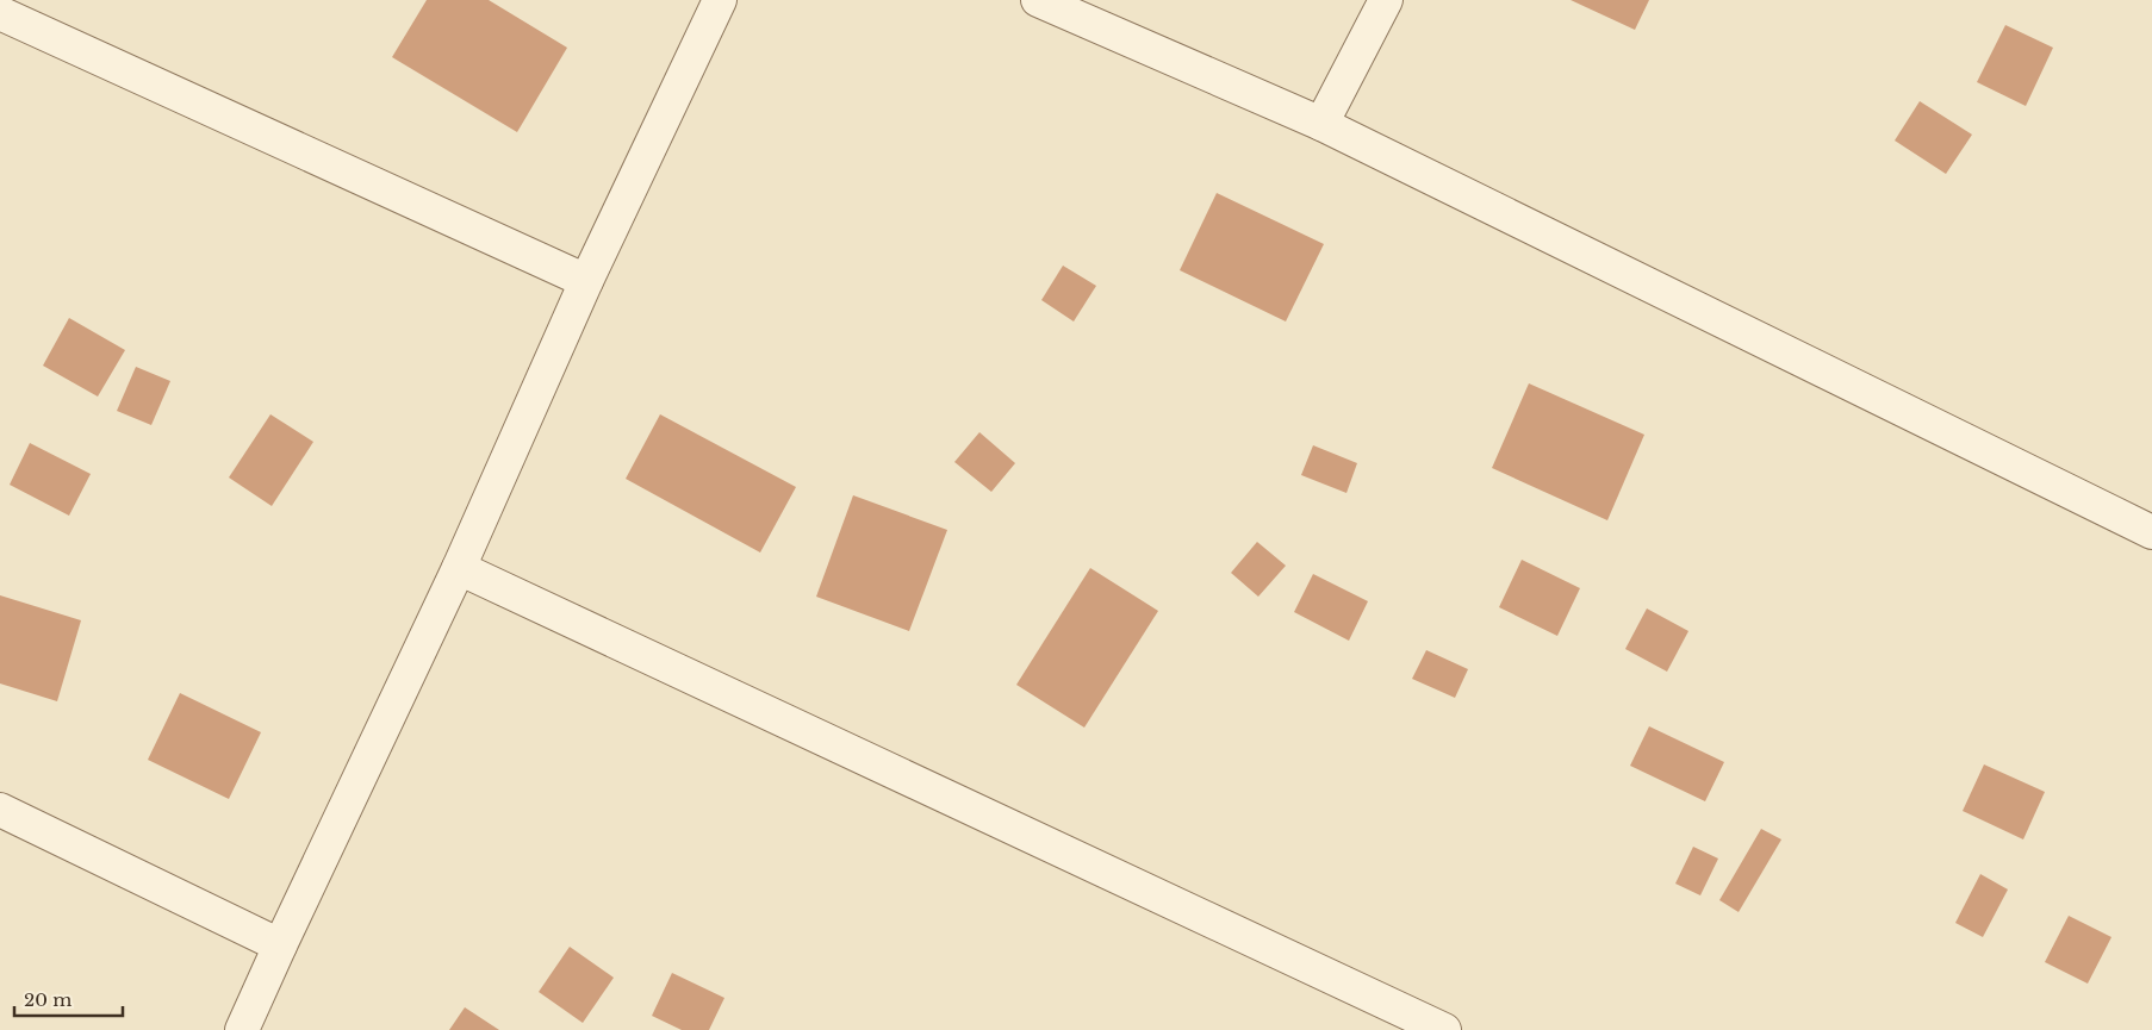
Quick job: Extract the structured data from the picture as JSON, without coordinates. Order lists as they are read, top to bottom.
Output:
{
  "scale_bar": "20 m"
}
